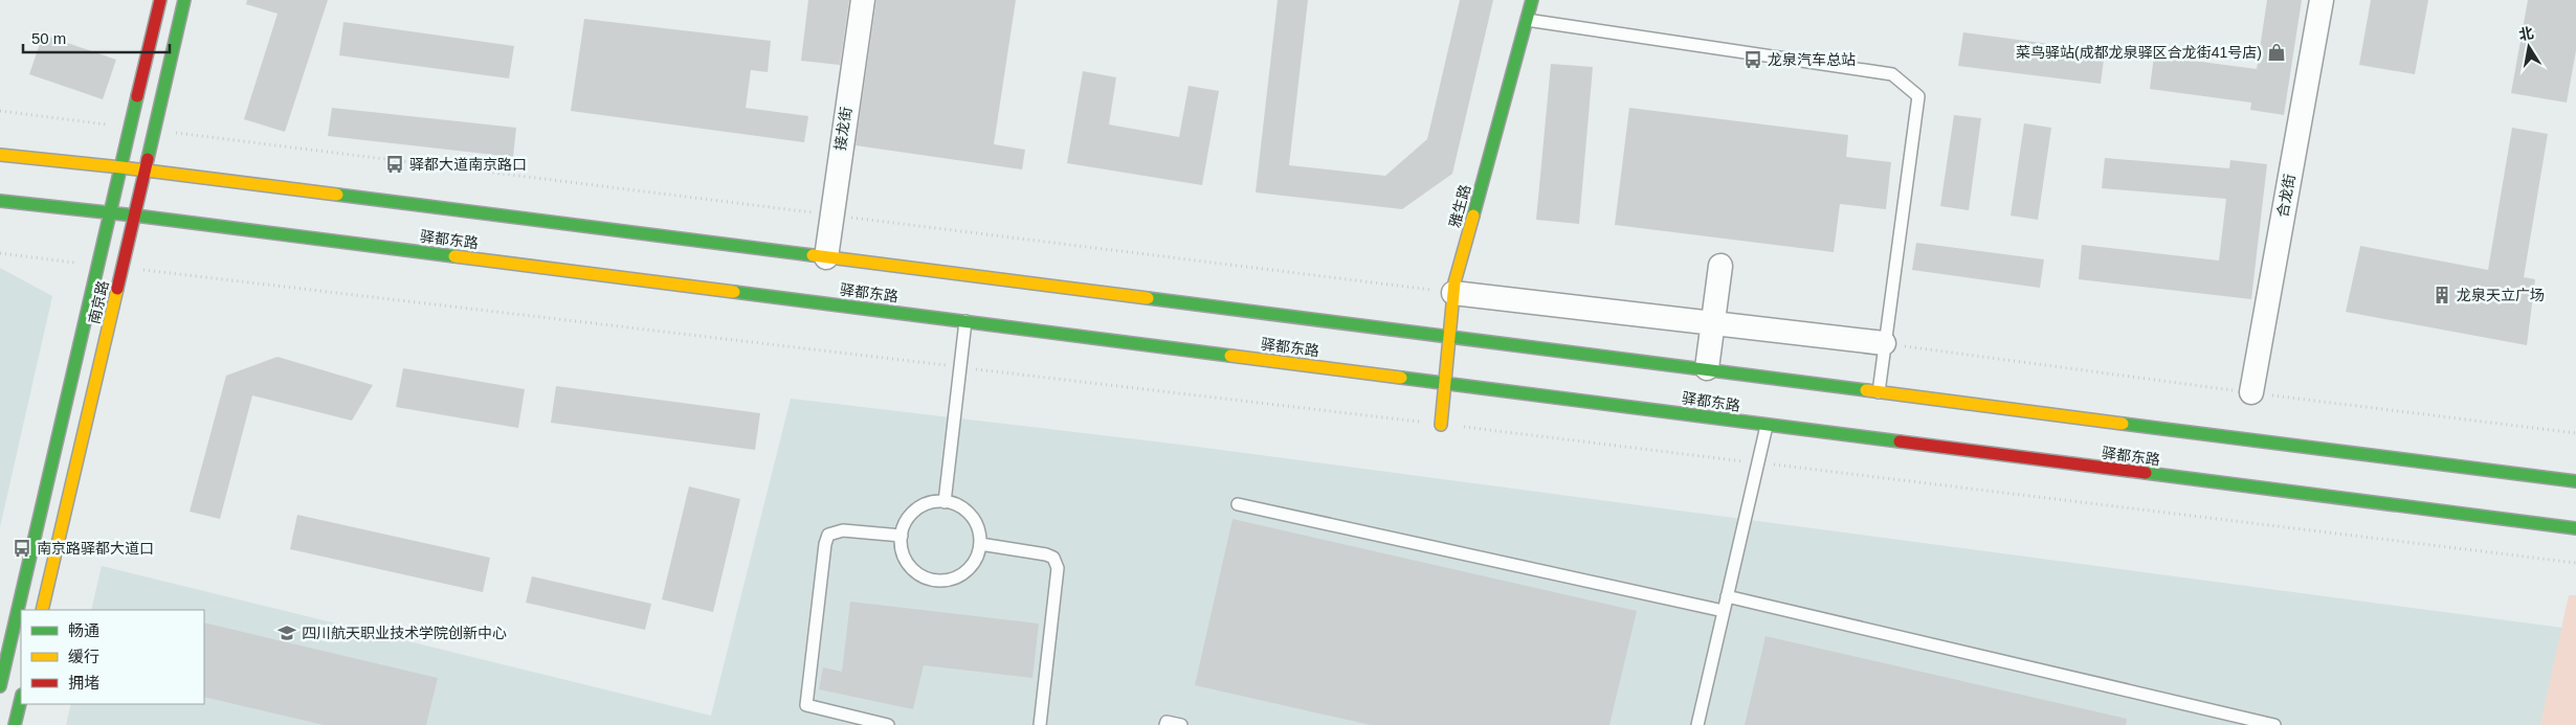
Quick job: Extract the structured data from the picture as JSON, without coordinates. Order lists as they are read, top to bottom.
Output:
{
  "streets": {
    "main road": ["雅生路", "驿都东路", "南京路"],
    "street": ["接龙街", "合龙街"]
  },
  "crossings": [
    ["接龙街", "驿都东路"],
    ["雅生路", "驿都东路"],
    ["驿都东路", "南京路"]
  ],
  "places": {
    "shop": ["菜鸟驿站(成都龙泉驿区合龙街41号店)"],
    "bus stop": ["龙泉汽车总站", "驿都大道南京路口", "南京路驿都大道口"],
    "building": ["龙泉天立广场"],
    "school or university": ["四川航天职业技术学院创新中心"]
  },
  "legend": ["畅通", "缓行", "拥堵"],
  "scale_bar": "50 m",
  "north": "top"
}
